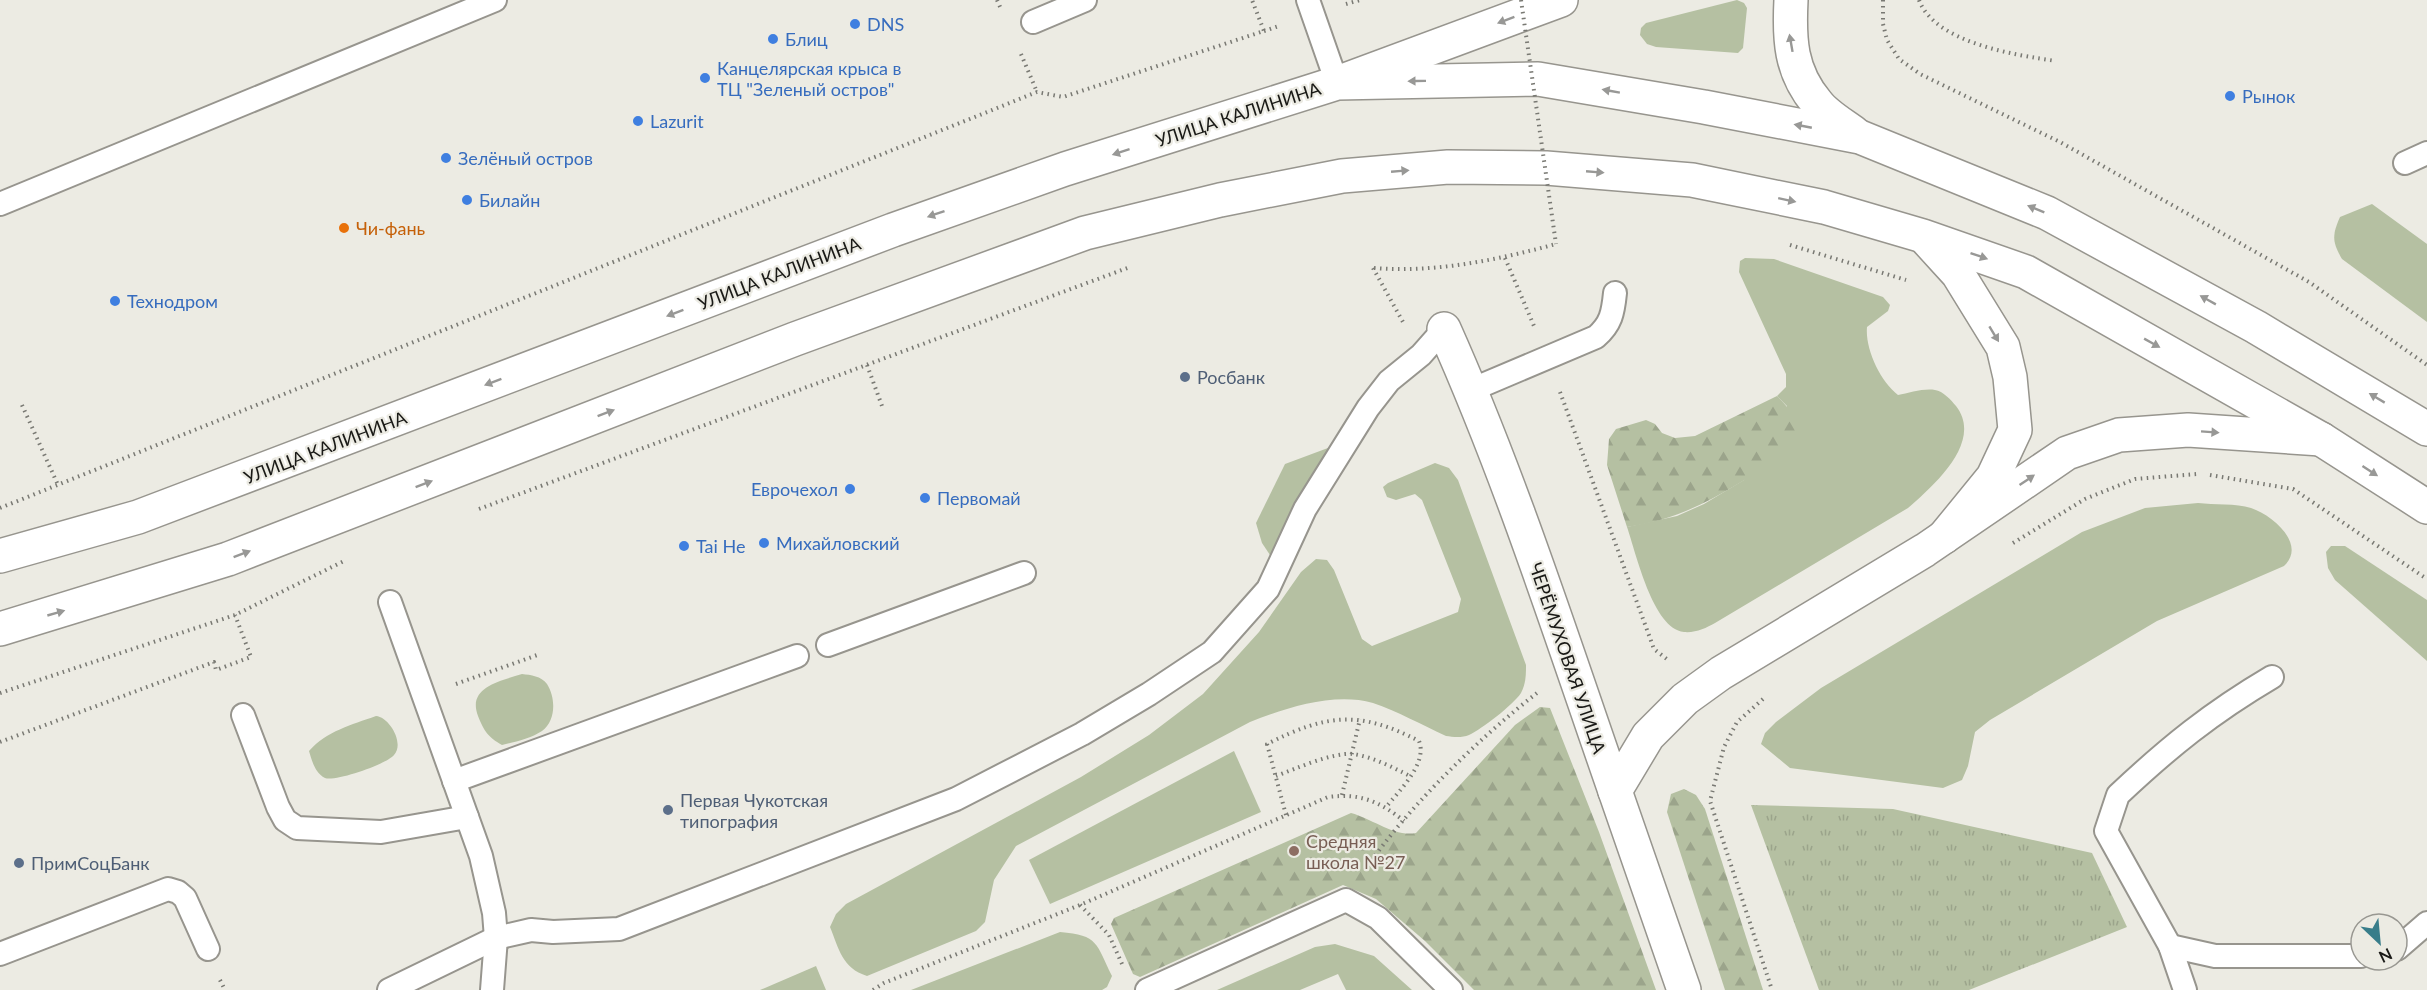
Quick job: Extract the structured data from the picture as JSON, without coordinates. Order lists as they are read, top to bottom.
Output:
{
  "streets": {
    "main road": ["УЛИЦА КАЛИНИНА", "ЧЕРЁМУХОВАЯ УЛИЦА"]
  },
  "places": [
    "DNS",
    "Блиц",
    "Канцелярская крыса в ТЦ \"Зеленый остров\"",
    "Рынок",
    "Lazurit",
    "Зелёный остров",
    "Билайн",
    "Чи-фань",
    "Технодром",
    "Росбанк",
    "Еврочехол",
    "Первомай",
    "Михайловский",
    "Tai He",
    "Первая Чукотская типография",
    "Средняя школа №27",
    "ПримСоцБанк"
  ],
  "north": "bottom right"
}
